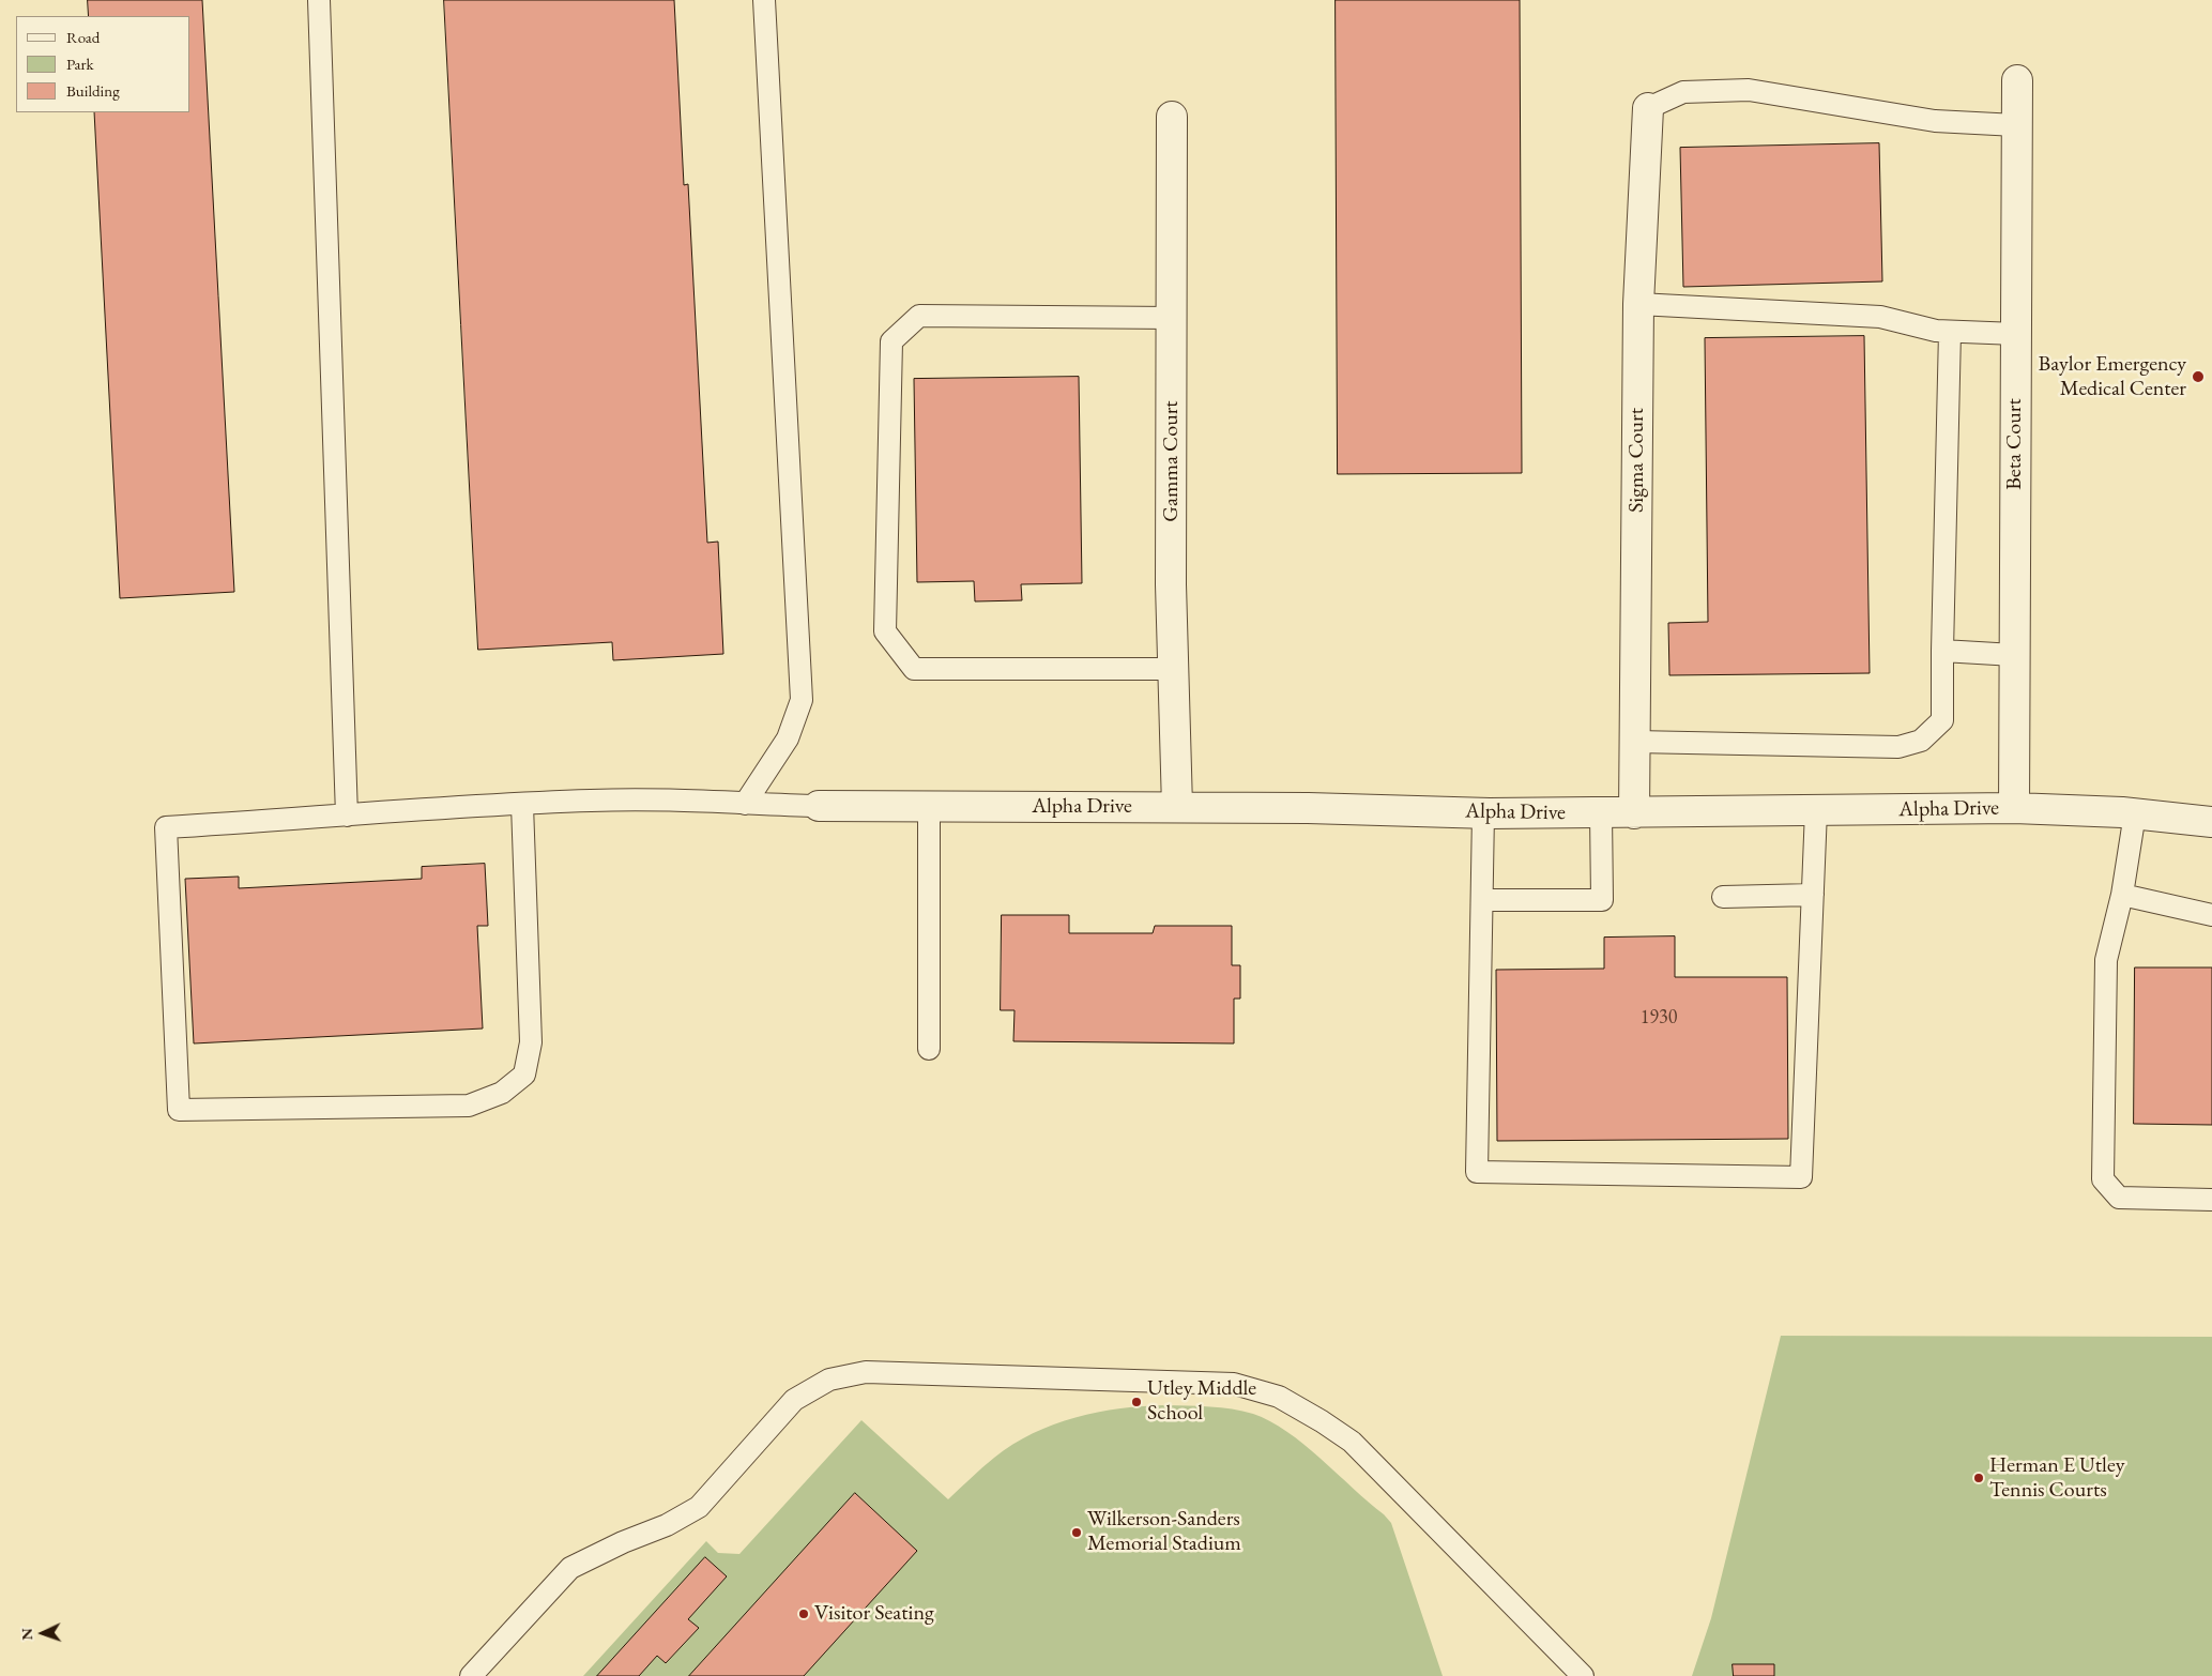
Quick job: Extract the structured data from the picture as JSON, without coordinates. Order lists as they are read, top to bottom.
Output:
{
  "streets": {
    "street": [
      "Beta Court",
      "Sigma Court",
      "Gamma Court",
      "Alpha Drive"
    ]
  },
  "crossings": [
    ["Beta Court", "Alpha Drive"],
    ["Sigma Court", "Alpha Drive"],
    ["Gamma Court", "Alpha Drive"]
  ],
  "places": [
    "Baylor Emergency Medical Center",
    "Utley Middle School",
    "Herman E Utley Tennis Courts",
    "Wilkerson-Sanders Memorial Stadium",
    "Visitor Seating"
  ],
  "house_numbers": ["1930"],
  "legend": ["Road", "Park", "Building"],
  "north": "left"
}
